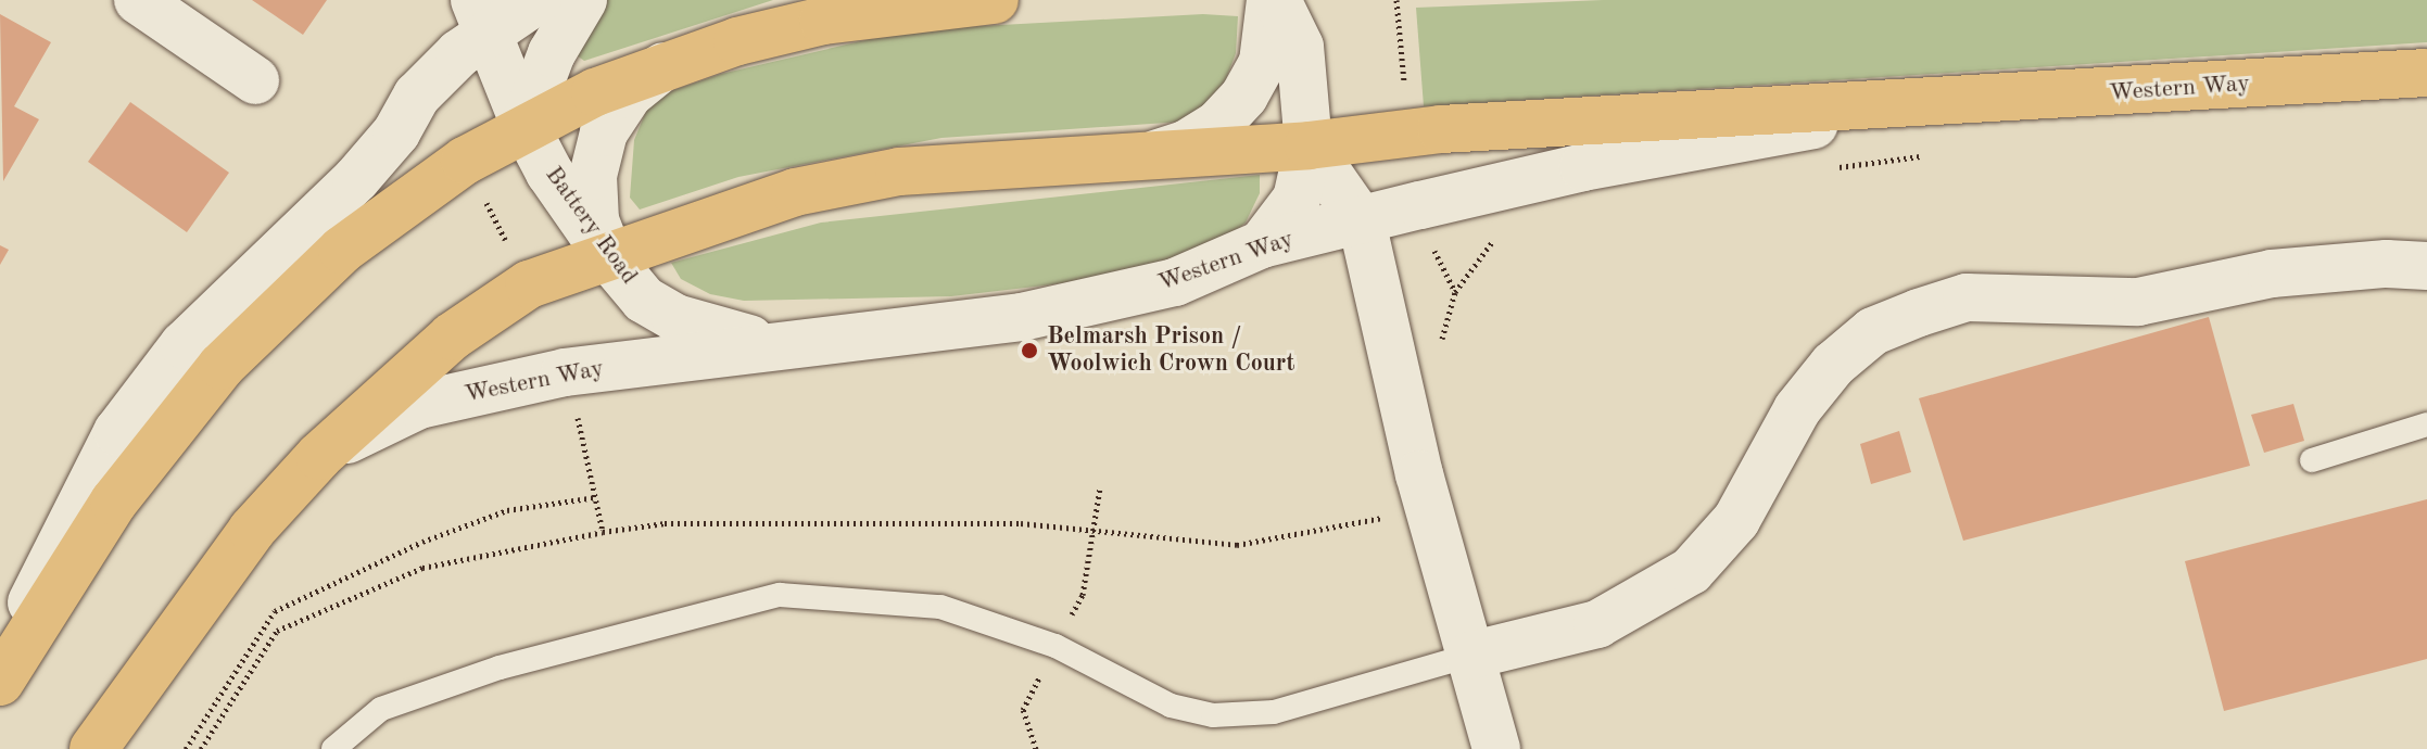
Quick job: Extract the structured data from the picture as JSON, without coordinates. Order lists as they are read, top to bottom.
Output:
{
  "streets": {
    "main road": ["Western Way"],
    "street": ["Battery Road"]
  },
  "crossings": [
    ["Western Way", "Battery Road"]
  ],
  "places": ["Belmarsh Prison / Woolwich Crown Court"]
}
